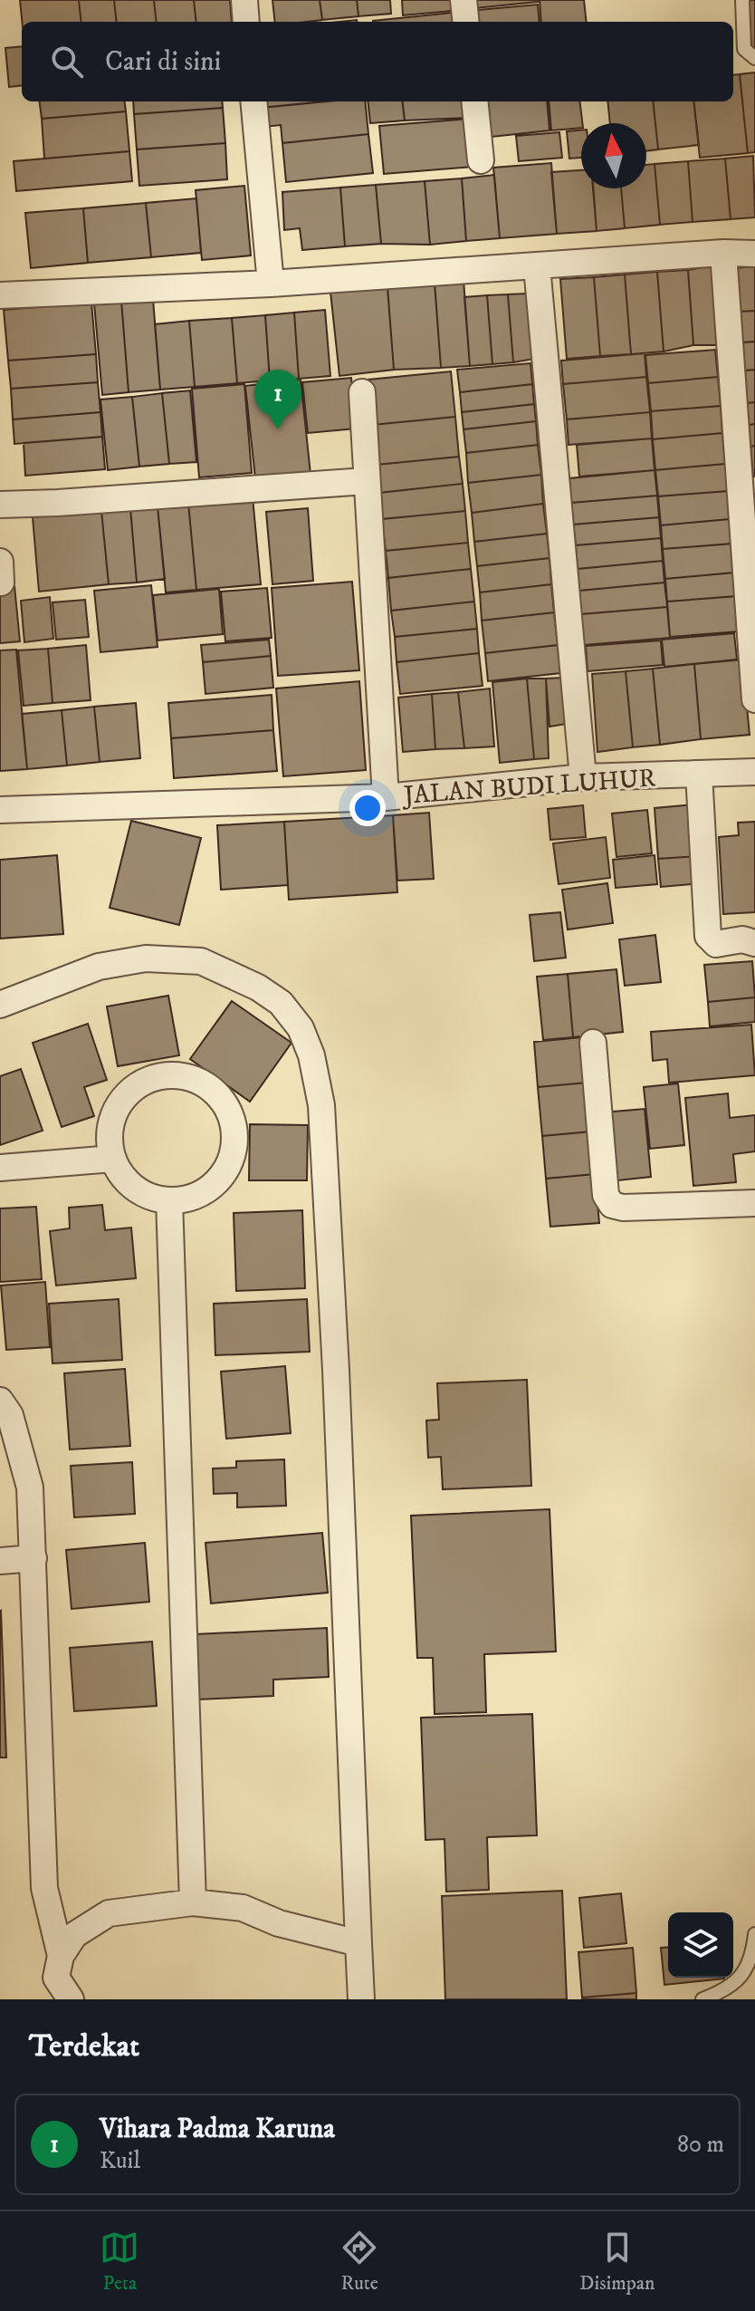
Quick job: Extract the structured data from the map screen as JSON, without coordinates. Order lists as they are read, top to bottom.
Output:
{
  "streets": {
    "street": ["JALAN BUDI LUHUR"]
  },
  "north": "top",
  "page": {
    "search": "Cari di sini",
    "pins": "1",
    "heading": "Terdekat",
    "list": [
      {
        "mark": "1",
        "name": "Vihara Padma Karuna",
        "note": "Kuil",
        "value": "80 m"
      }
    ],
    "nav": ["Peta", "Rute", "Disimpan"]
  }
}
